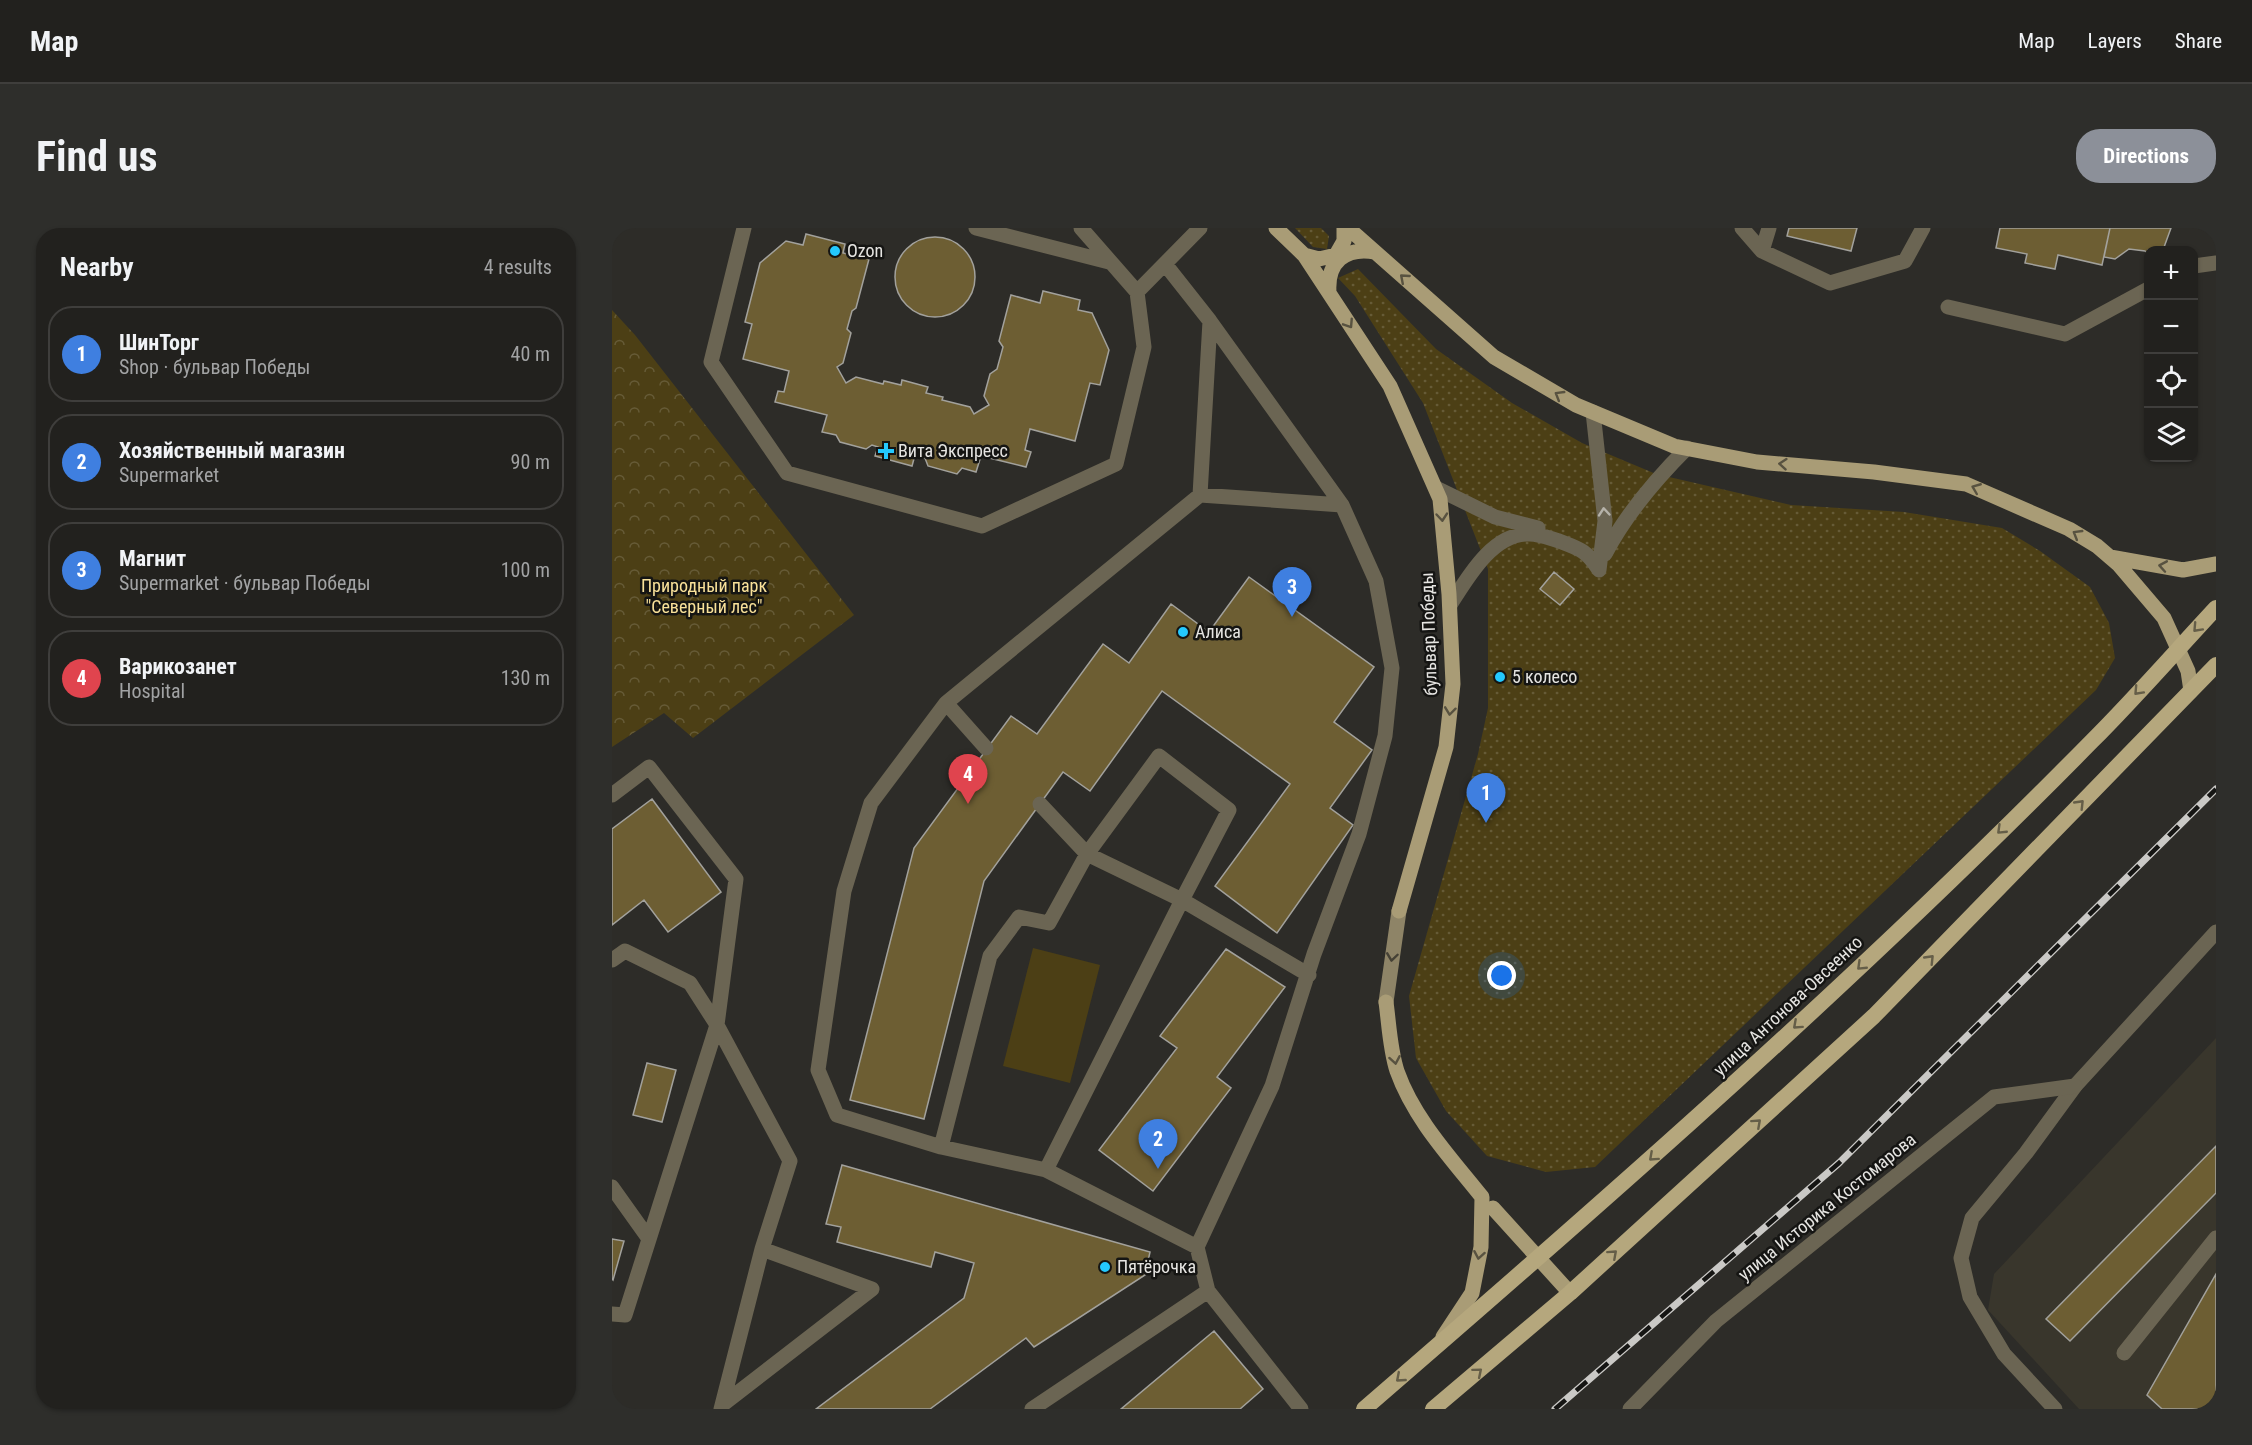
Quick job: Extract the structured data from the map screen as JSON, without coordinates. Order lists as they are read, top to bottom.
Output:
{
  "streets": {
    "highway": ["улица Антонова-Овсеенко"],
    "main road": ["бульвар Победы"],
    "street": ["улица Историка Костомарова"]
  },
  "crossings": [
    ["бульвар Победы", "улица Антонова-Овсеенко"]
  ],
  "one_way": ["бульвар Победы"],
  "parks": ["Природный парк \"Северный лес\""],
  "places": {
    "other": [
      "Ozon",
      "Алиса",
      "5 колесо",
      "Пятёрочка"
    ],
    "health": ["Вита Экспресс"]
  },
  "page": {
    "header": "Map",
    "nav": ["Map", "Layers", "Share"],
    "buttons": "Directions",
    "title": "Find us",
    "heading": ["Nearby", "4 results"],
    "map_buttons": ["+", "−"],
    "list": [
      {
        "mark": "1",
        "name": "ШинТорг",
        "note": "Shop · бульвар Победы",
        "value": "40 m"
      },
      {
        "mark": "2",
        "name": "Хозяйственный магазин",
        "note": "Supermarket",
        "value": "90 m"
      },
      {
        "mark": "3",
        "name": "Магнит",
        "note": "Supermarket · бульвар Победы",
        "value": "100 m"
      },
      {
        "mark": "4",
        "name": "Варикозанет",
        "note": "Hospital",
        "value": "130 m"
      }
    ],
    "pins": [
      "3",
      "4",
      "1",
      "2"
    ]
  }
}
